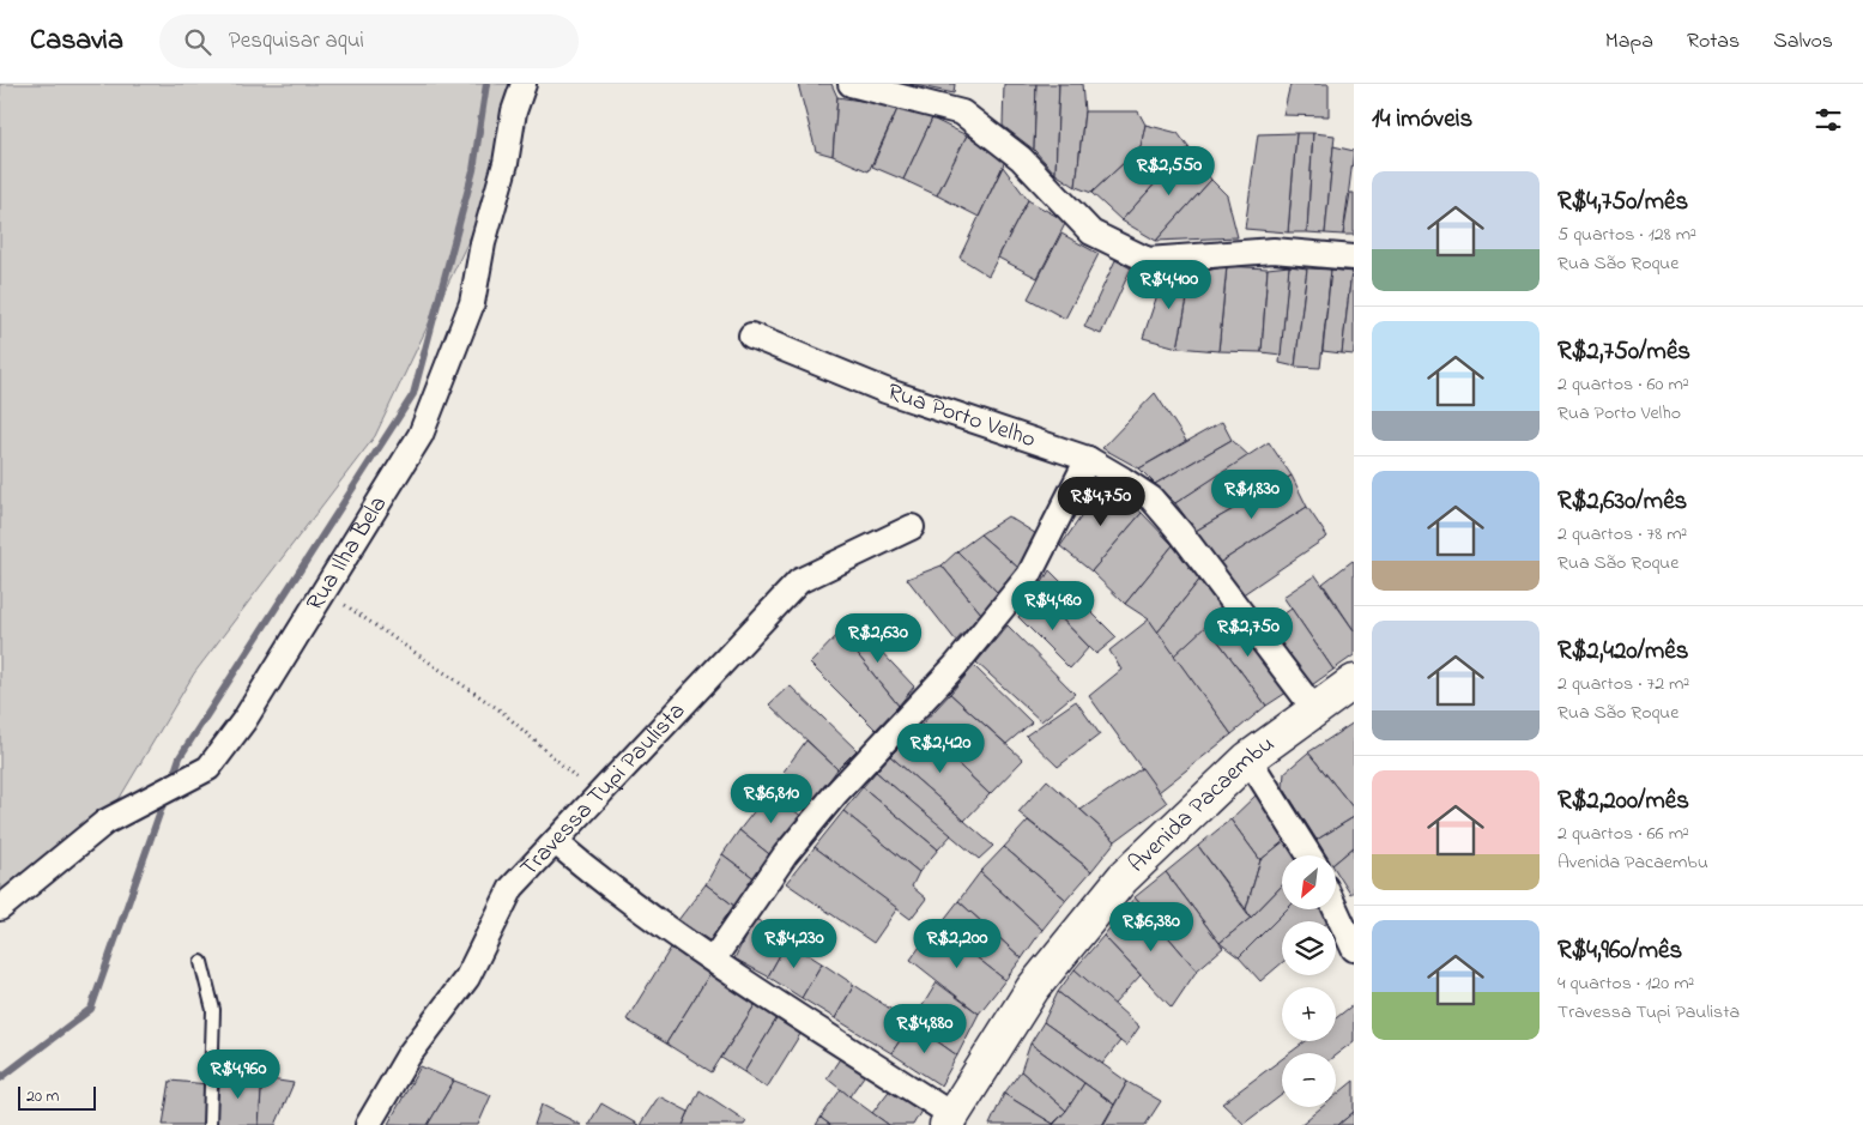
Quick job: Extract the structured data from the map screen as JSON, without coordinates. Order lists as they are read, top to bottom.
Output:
{
  "streets": {
    "main road": ["Avenida Pacaembu"],
    "street": ["Rua Porto Velho", "Rua Ilha Bela", "Travessa Tupi Paulista"]
  },
  "crossings": [
    ["Rua Porto Velho", "Avenida Pacaembu"]
  ],
  "scale_bar": "20 m",
  "north": "bottom left",
  "page": {
    "header": "Casavia",
    "search": "Pesquisar aqui",
    "nav": ["Mapa", "Rotas", "Salvos"],
    "heading": "14 imóveis",
    "price": [
      "R$2,550",
      "R$4,400",
      "R$1,830",
      "R$4,750",
      "R$4,480",
      "R$2,750",
      "R$2,630",
      "R$2,420",
      "R$6,810",
      "R$6,380",
      "R$4,230",
      "R$2,200",
      "R$4,880",
      "R$4,960"
    ],
    "list": [
      {
        "name": "R$4,750/mês",
        "note": "5 quartos · 128 m² · Rua São Roque"
      },
      {
        "name": "R$2,750/mês",
        "note": "2 quartos · 60 m² · Rua Porto Velho"
      },
      {
        "name": "R$2,630/mês",
        "note": "2 quartos · 78 m² · Rua São Roque"
      },
      {
        "name": "R$2,420/mês",
        "note": "2 quartos · 72 m² · Rua São Roque"
      },
      {
        "name": "R$2,200/mês",
        "note": "2 quartos · 66 m² · Avenida Pacaembu"
      },
      {
        "name": "R$4,960/mês",
        "note": "4 quartos · 120 m² · Travessa Tupi Paulista"
      }
    ],
    "map_buttons": ["+", "−"],
    "scale": "20 m"
  }
}
